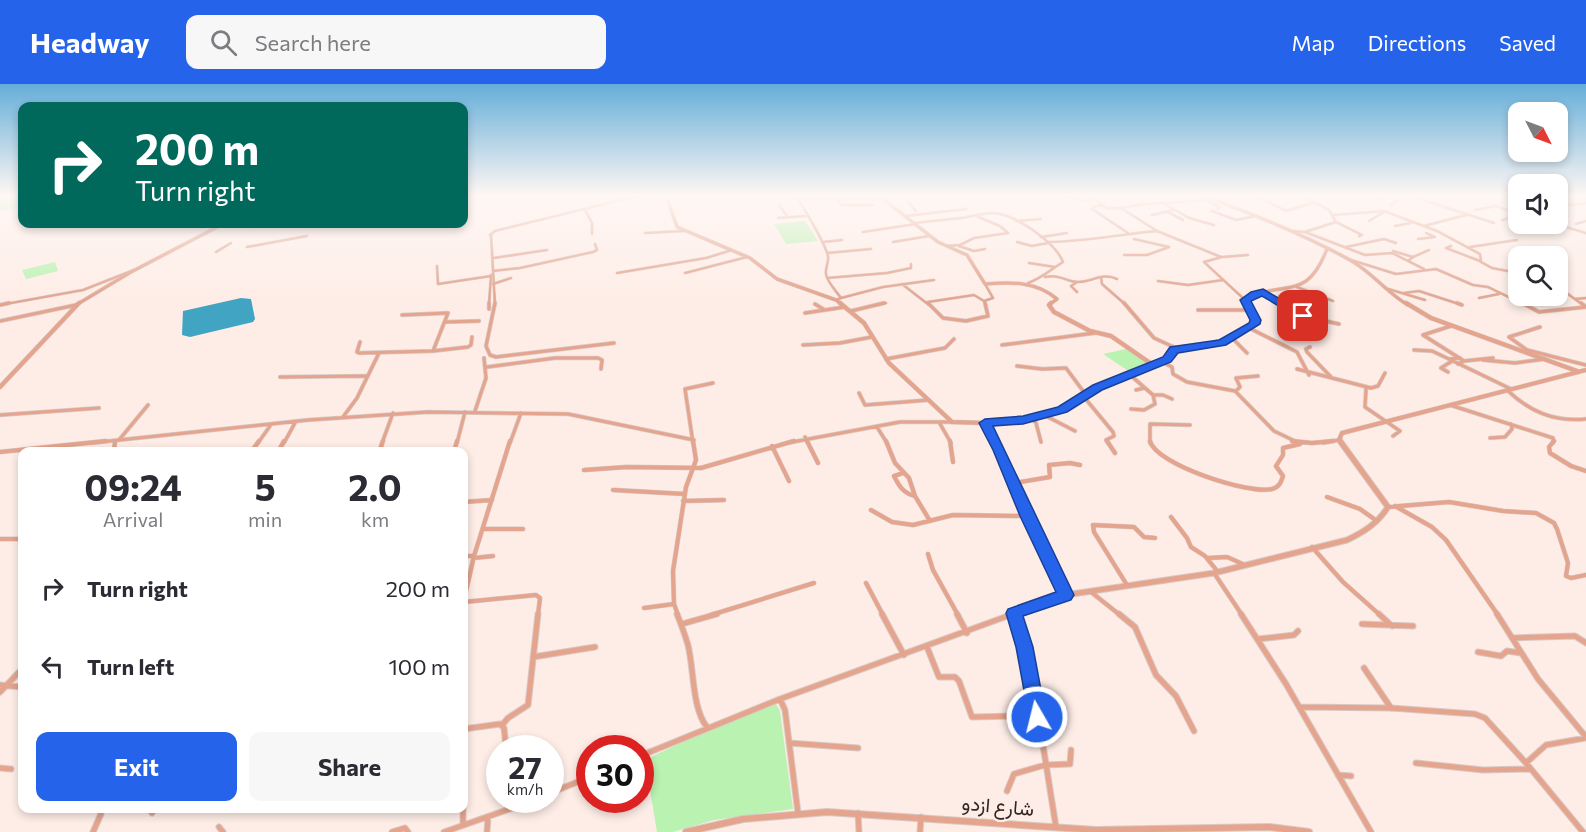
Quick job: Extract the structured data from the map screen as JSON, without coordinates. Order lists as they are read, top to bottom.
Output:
{
  "streets": {
    "street": ["شارع ازدو"]
  },
  "north": "bottom right",
  "page": {
    "header": "Headway",
    "search": "Search here",
    "nav": ["Map", "Directions", "Saved"],
    "turn": ["200 m", "Turn right"],
    "eta": [
      "09:24",
      "Arrival",
      "5",
      "min",
      "2.0",
      "km"
    ],
    "list": [
      {
        "name": "Turn right",
        "value": "200 m"
      },
      {
        "name": "Turn left",
        "value": "100 m"
      }
    ],
    "buttons": ["Exit", "Share"],
    "speed": "27 km/h",
    "limit": "30"
  }
}
